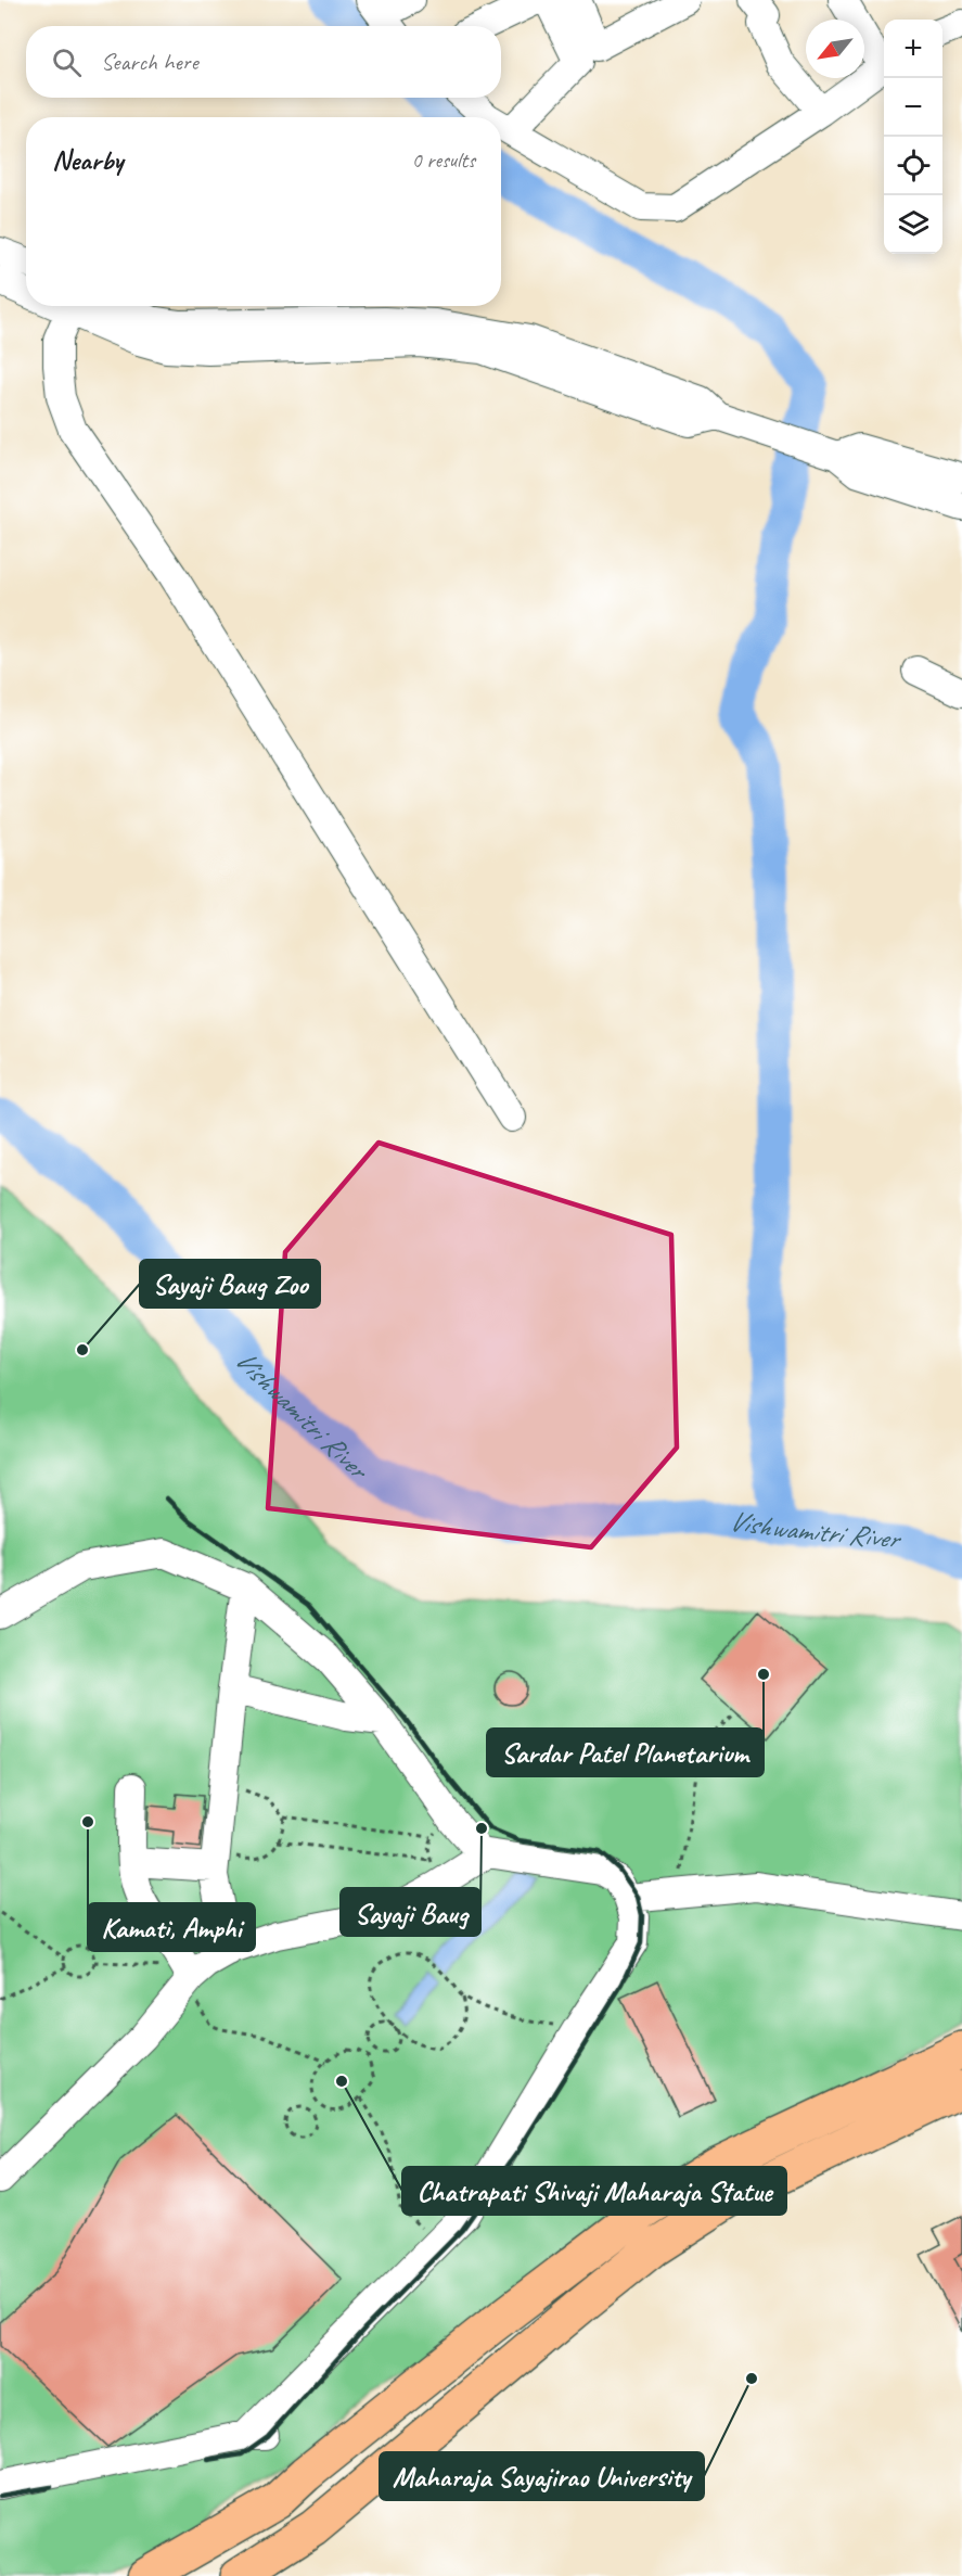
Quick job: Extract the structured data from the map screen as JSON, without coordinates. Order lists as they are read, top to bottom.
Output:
{
  "water": ["Vishwamitri River"],
  "places": [
    "Sayaji Baug Zoo",
    "Sardar Patel Planetarium",
    "Kamati, Amphi",
    "Sayaji Baug",
    "Chatrapati Shivaji Maharaja Statue",
    "Maharaja Sayajirao University"
  ],
  "north": "bottom left",
  "page": {
    "map_buttons": ["+", "−"],
    "search": "Search here",
    "heading": ["Nearby", "0 results"]
  }
}
